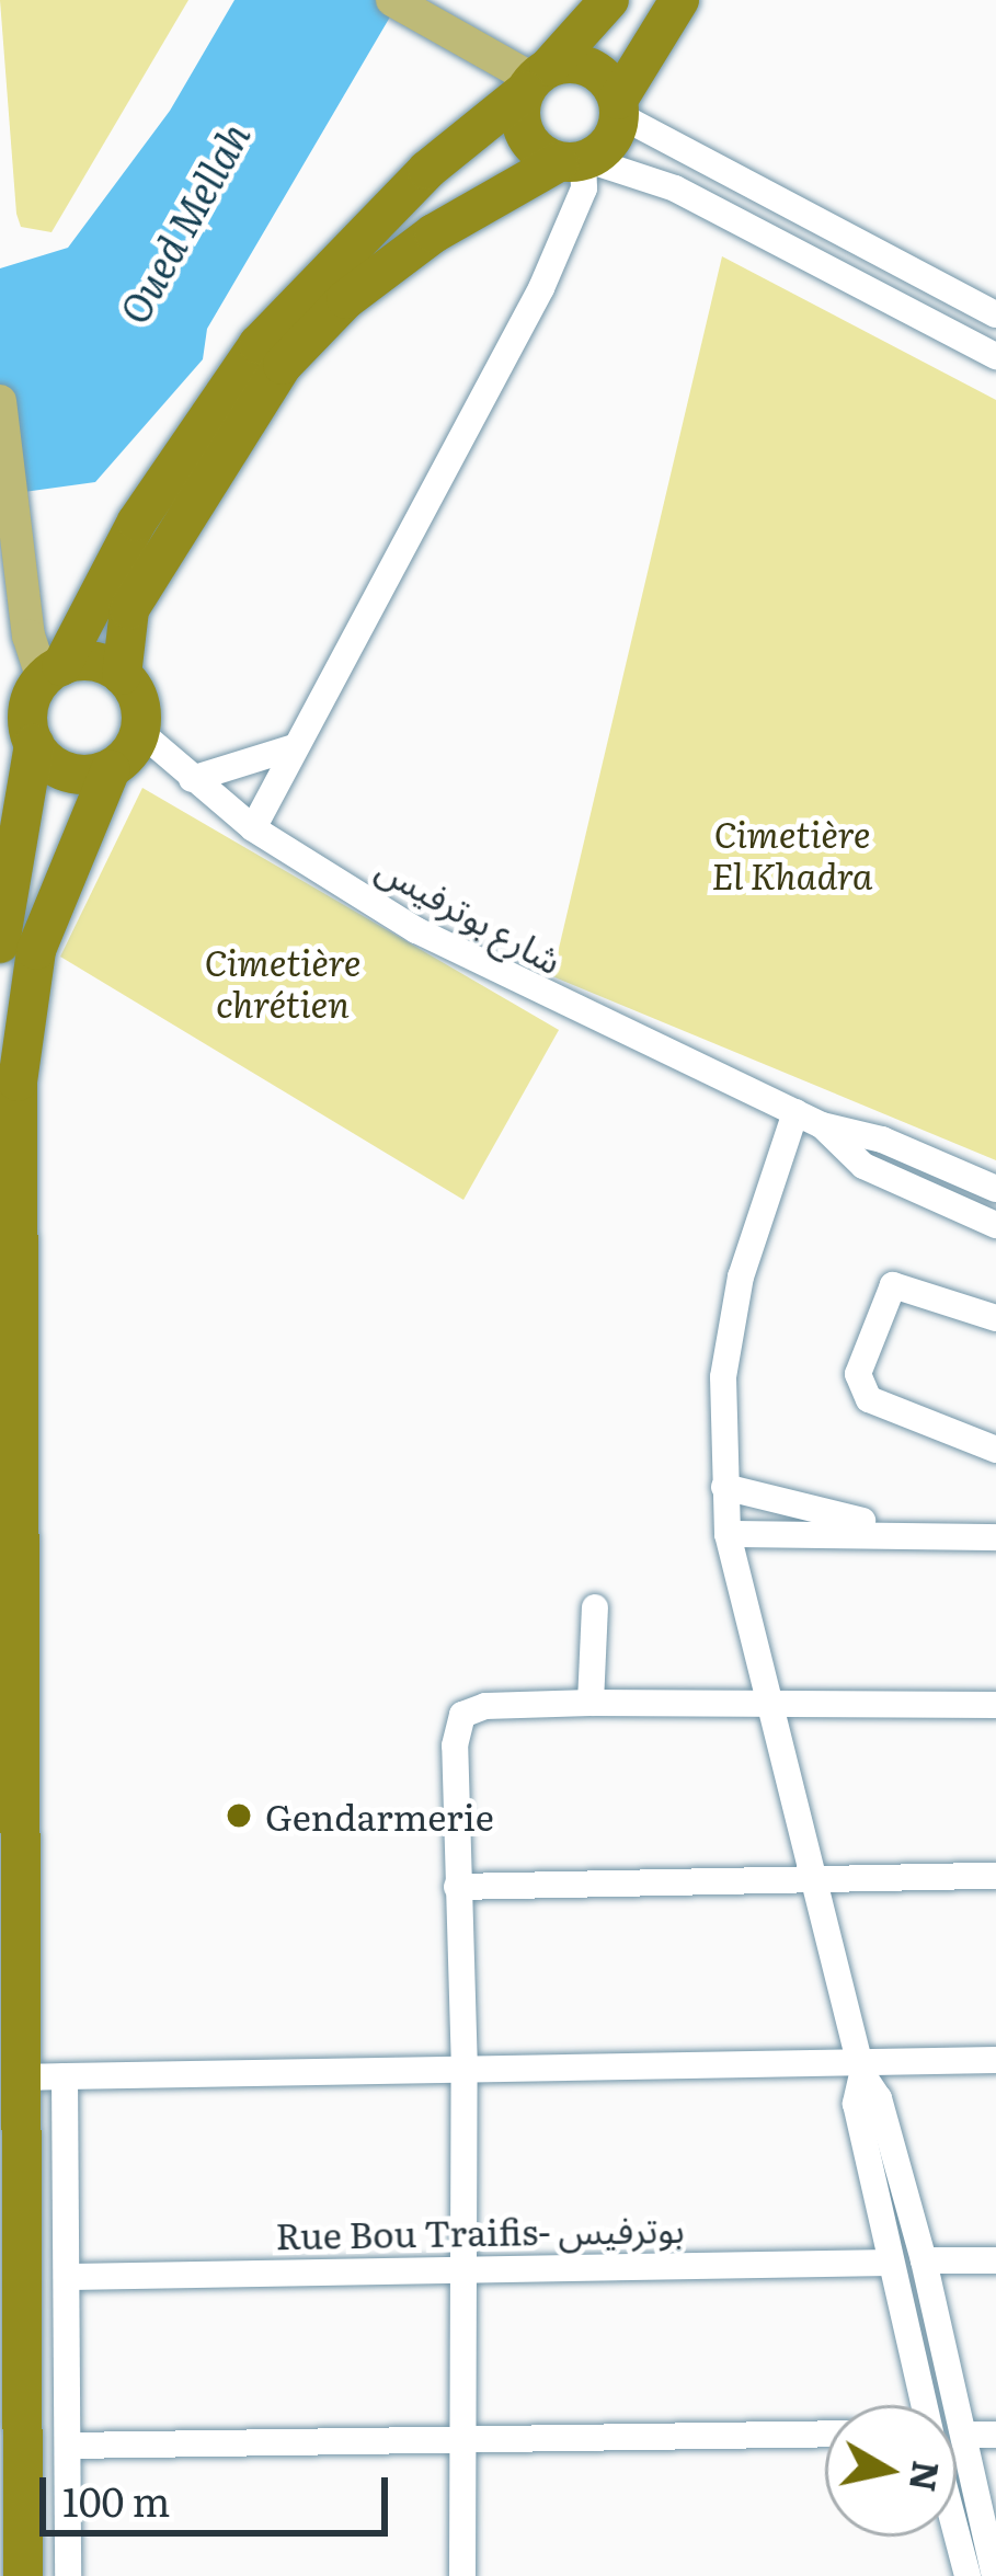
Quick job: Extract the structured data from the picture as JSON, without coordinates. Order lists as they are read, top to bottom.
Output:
{
  "streets": {
    "street": ["شارع بوترفيس", "Rue Bou Traifis- بوترفيس"]
  },
  "water": ["Oued Mellah"],
  "parks": ["Cimetière El Khadra", "Cimetière chrétien"],
  "places": ["Gendarmerie"],
  "scale_bar": "100 m",
  "north": "right"
}
